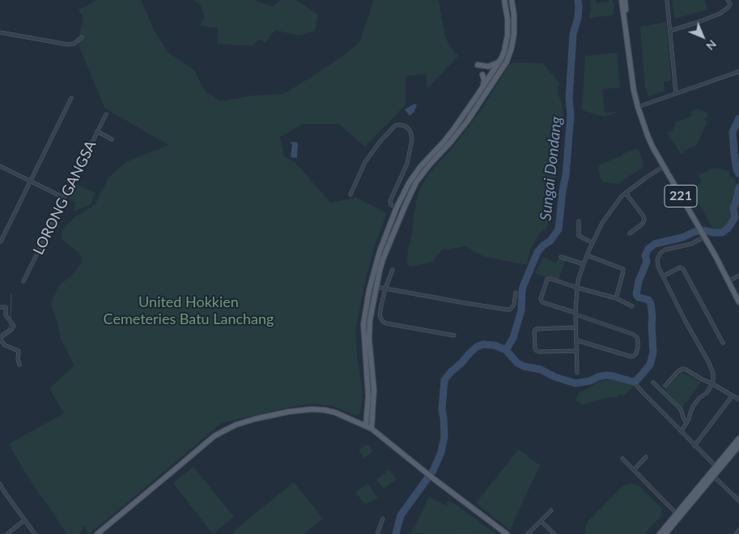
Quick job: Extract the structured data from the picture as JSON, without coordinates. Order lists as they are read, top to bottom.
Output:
{
  "streets": {
    "main road": ["221"],
    "street": ["LORONG GANGSA"]
  },
  "water": ["Sungai Dondang"],
  "parks": ["United Hokkien Cemeteries Batu Lanchang"],
  "north": "bottom right"
}
